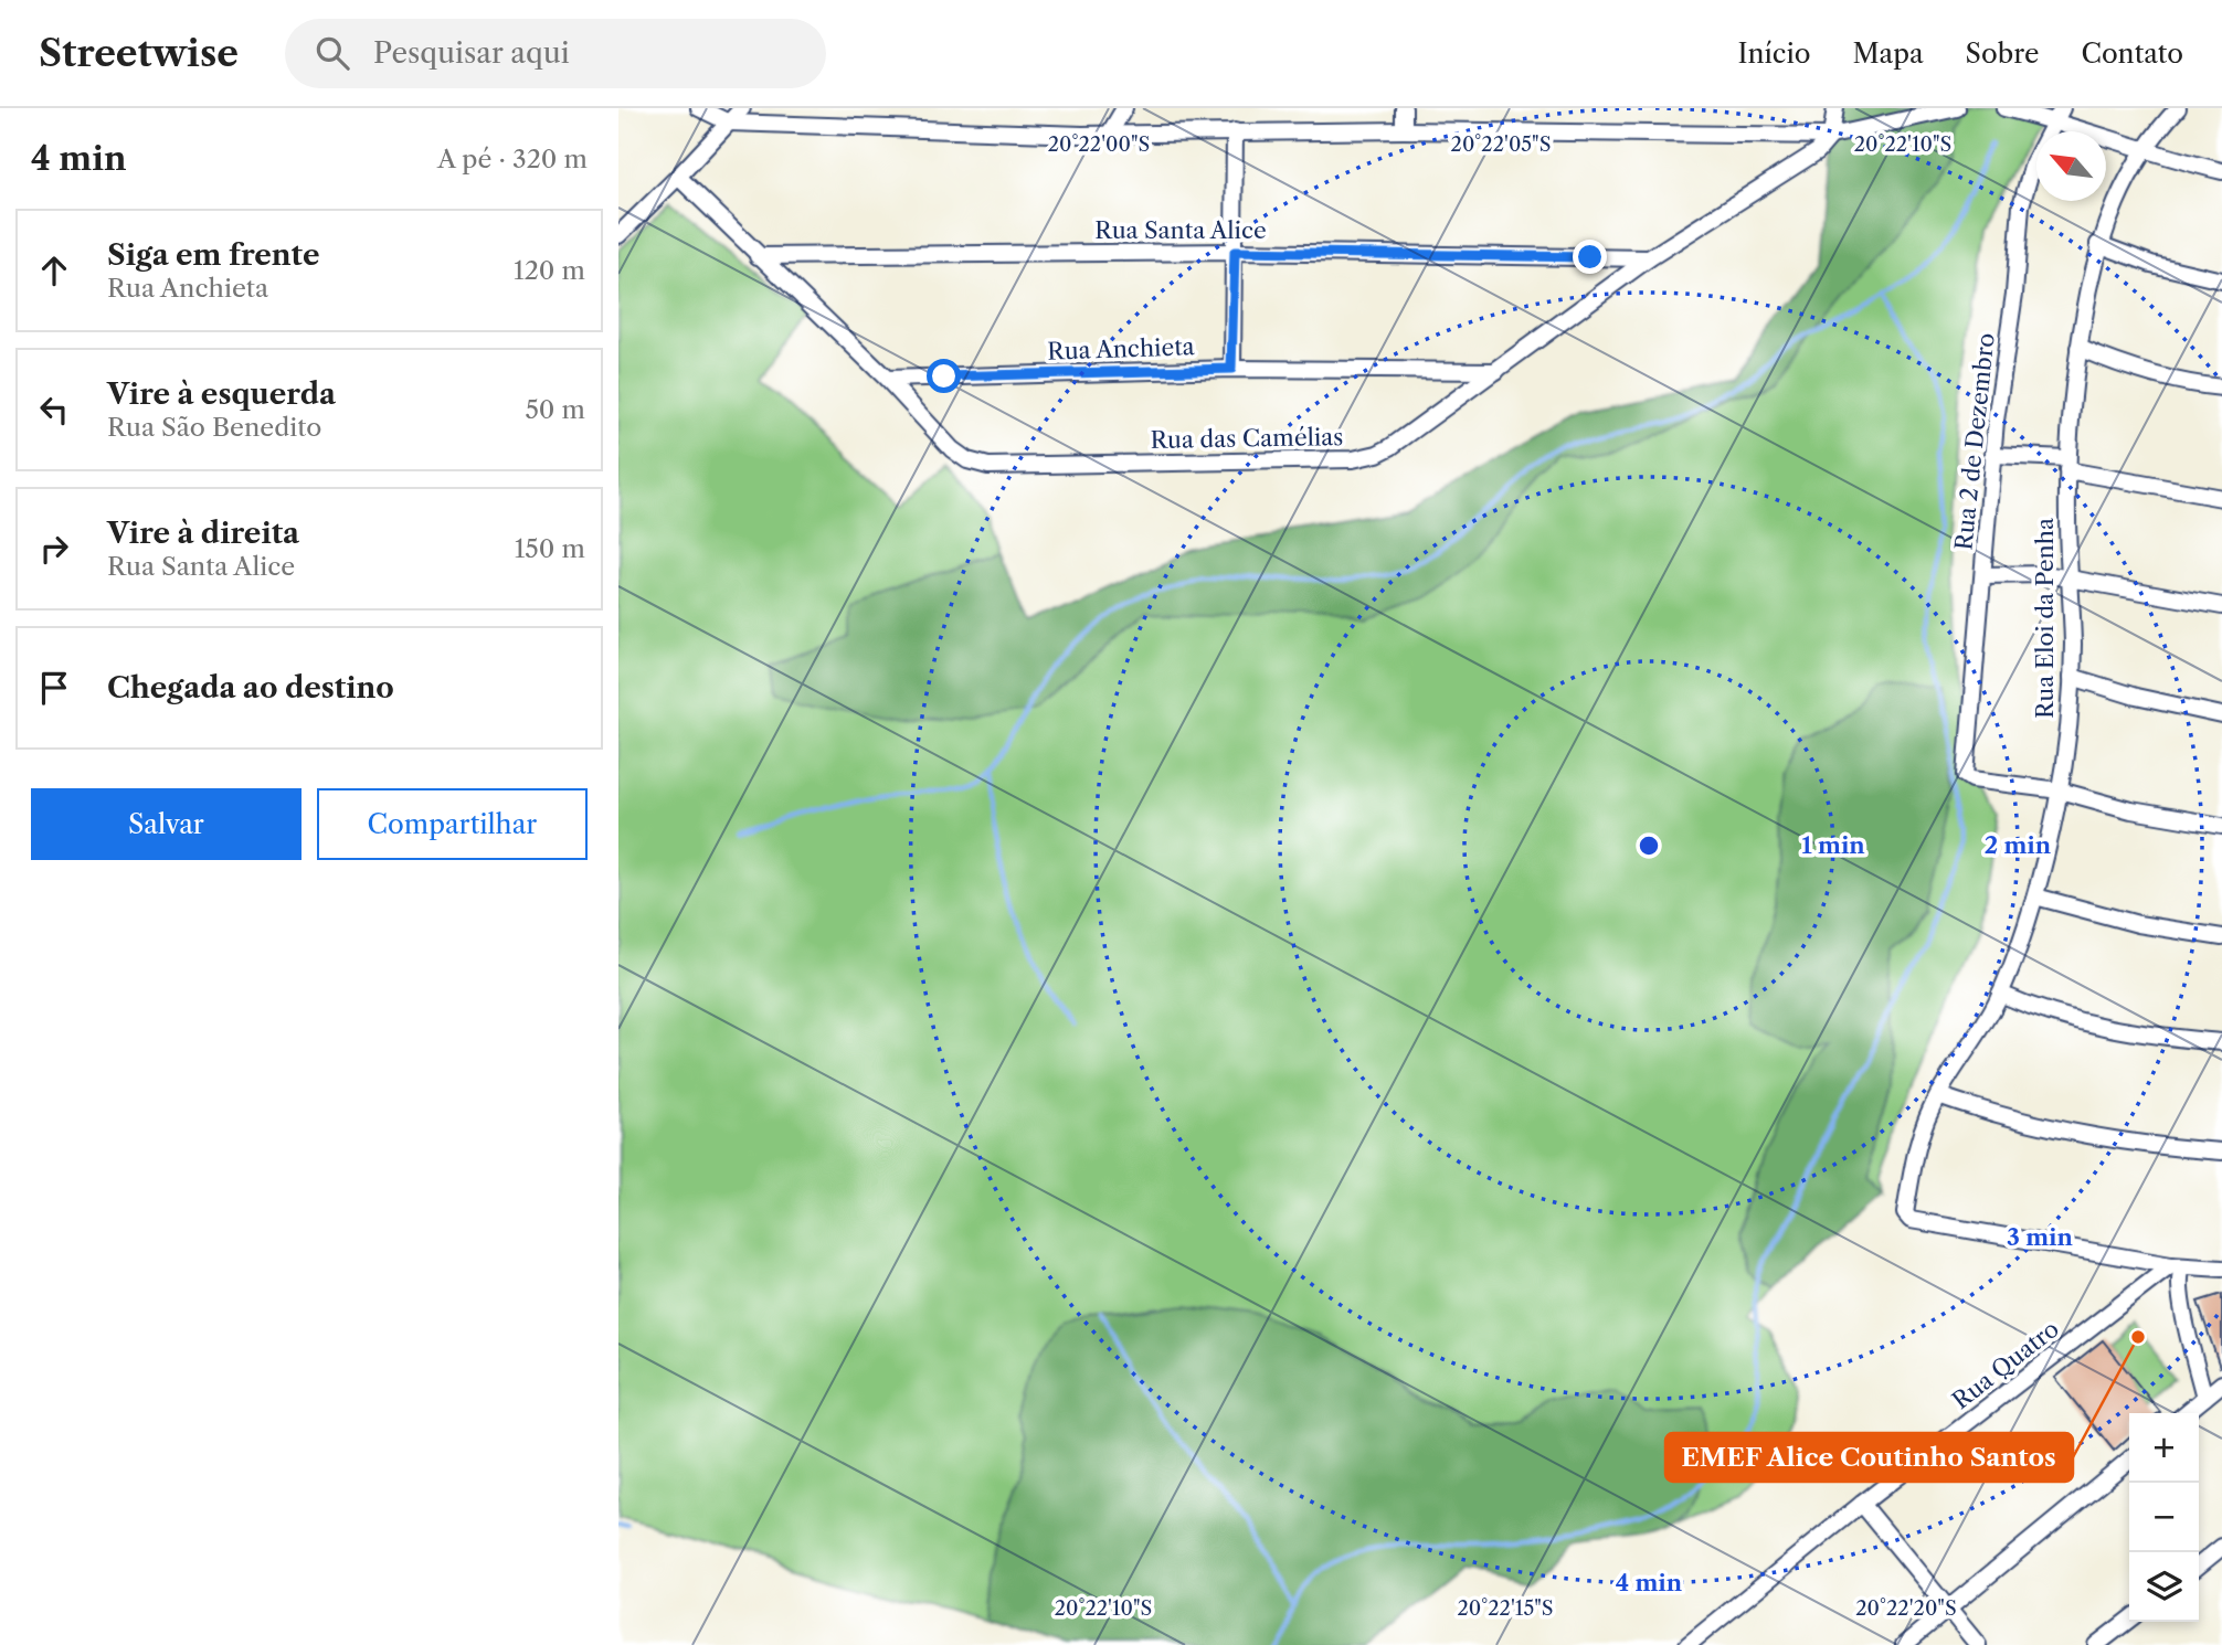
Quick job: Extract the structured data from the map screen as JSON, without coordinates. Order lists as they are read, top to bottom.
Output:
{
  "streets": {
    "street": [
      "Rua Santa Alice",
      "Rua Anchieta",
      "Rua das Camélias",
      "Rua 2 de Dezembro",
      "Rua Eloi da Penha",
      "Rua Quatro"
    ]
  },
  "crossings": [
    ["Rua Santa Alice", "Rua das Camélias"],
    ["Rua Anchieta", "Rua das Camélias"],
    ["Rua 2 de Dezembro", "Rua Eloi da Penha"],
    ["Rua Eloi da Penha", "Rua Quatro"]
  ],
  "places": ["EMEF Alice Coutinho Santos"],
  "north": "top left",
  "page": {
    "header": "Streetwise",
    "search": "Pesquisar aqui",
    "nav": [
      "Início",
      "Mapa",
      "Sobre",
      "Contato"
    ],
    "heading": ["4 min", "A pé · 320 m"],
    "list": [
      ["Siga em frente", "Rua Anchieta", "120 m"],
      ["Vire à esquerda", "Rua São Benedito", "50 m"],
      ["Vire à direita", "Rua Santa Alice", "150 m"],
      "Chegada ao destino"
    ],
    "buttons": ["Salvar", "Compartilhar"],
    "map_buttons": ["+", "−"]
  },
  "coordinates": [
    "20°22'00\"S",
    "20°22'05\"S",
    "20°22'10\"S",
    "20°22'15\"S",
    "20°22'20\"S"
  ],
  "rings": [
    "1 min",
    "2 min",
    "3 min",
    "4 min"
  ]
}
